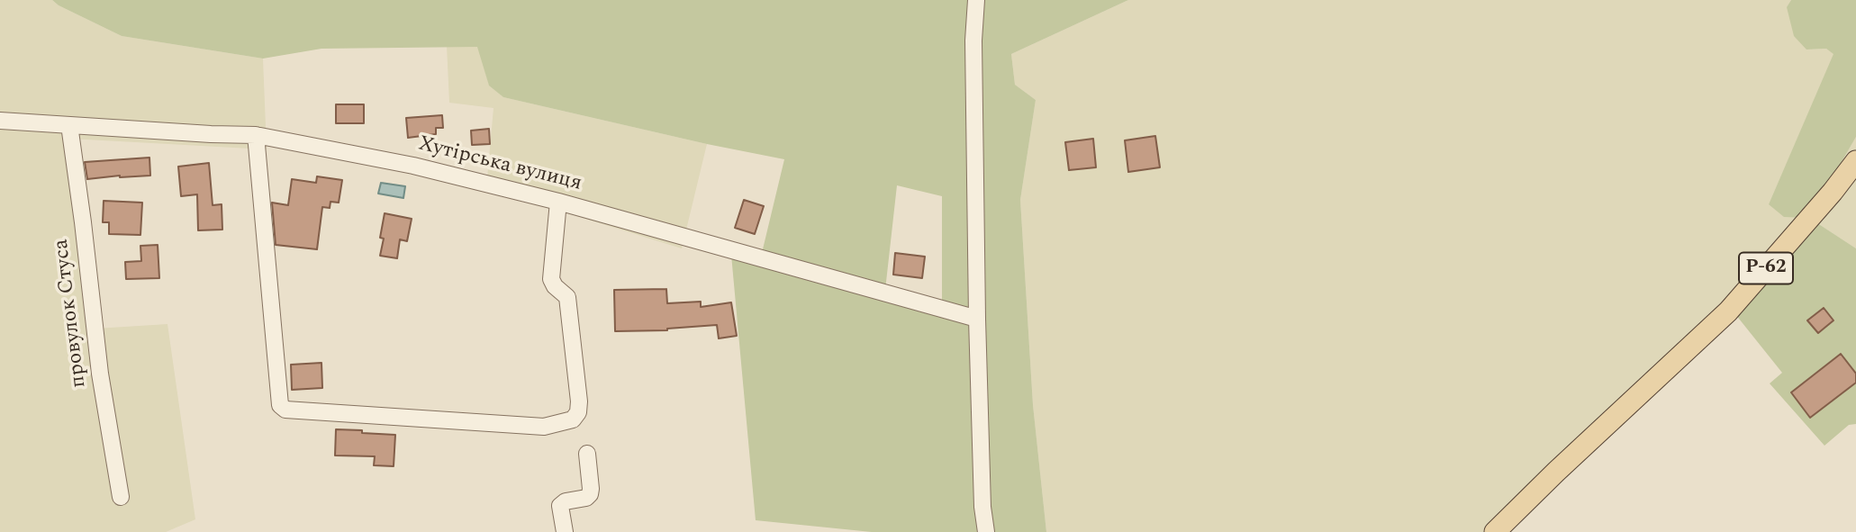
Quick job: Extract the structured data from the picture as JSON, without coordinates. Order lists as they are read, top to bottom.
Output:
{
  "streets": {
    "main road": ["Р-62"],
    "street": ["Хутірська вулиця", "провулок Стуса"]
  },
  "crossings": [
    ["Хутірська вулиця", "провулок Стуса"]
  ]
}
